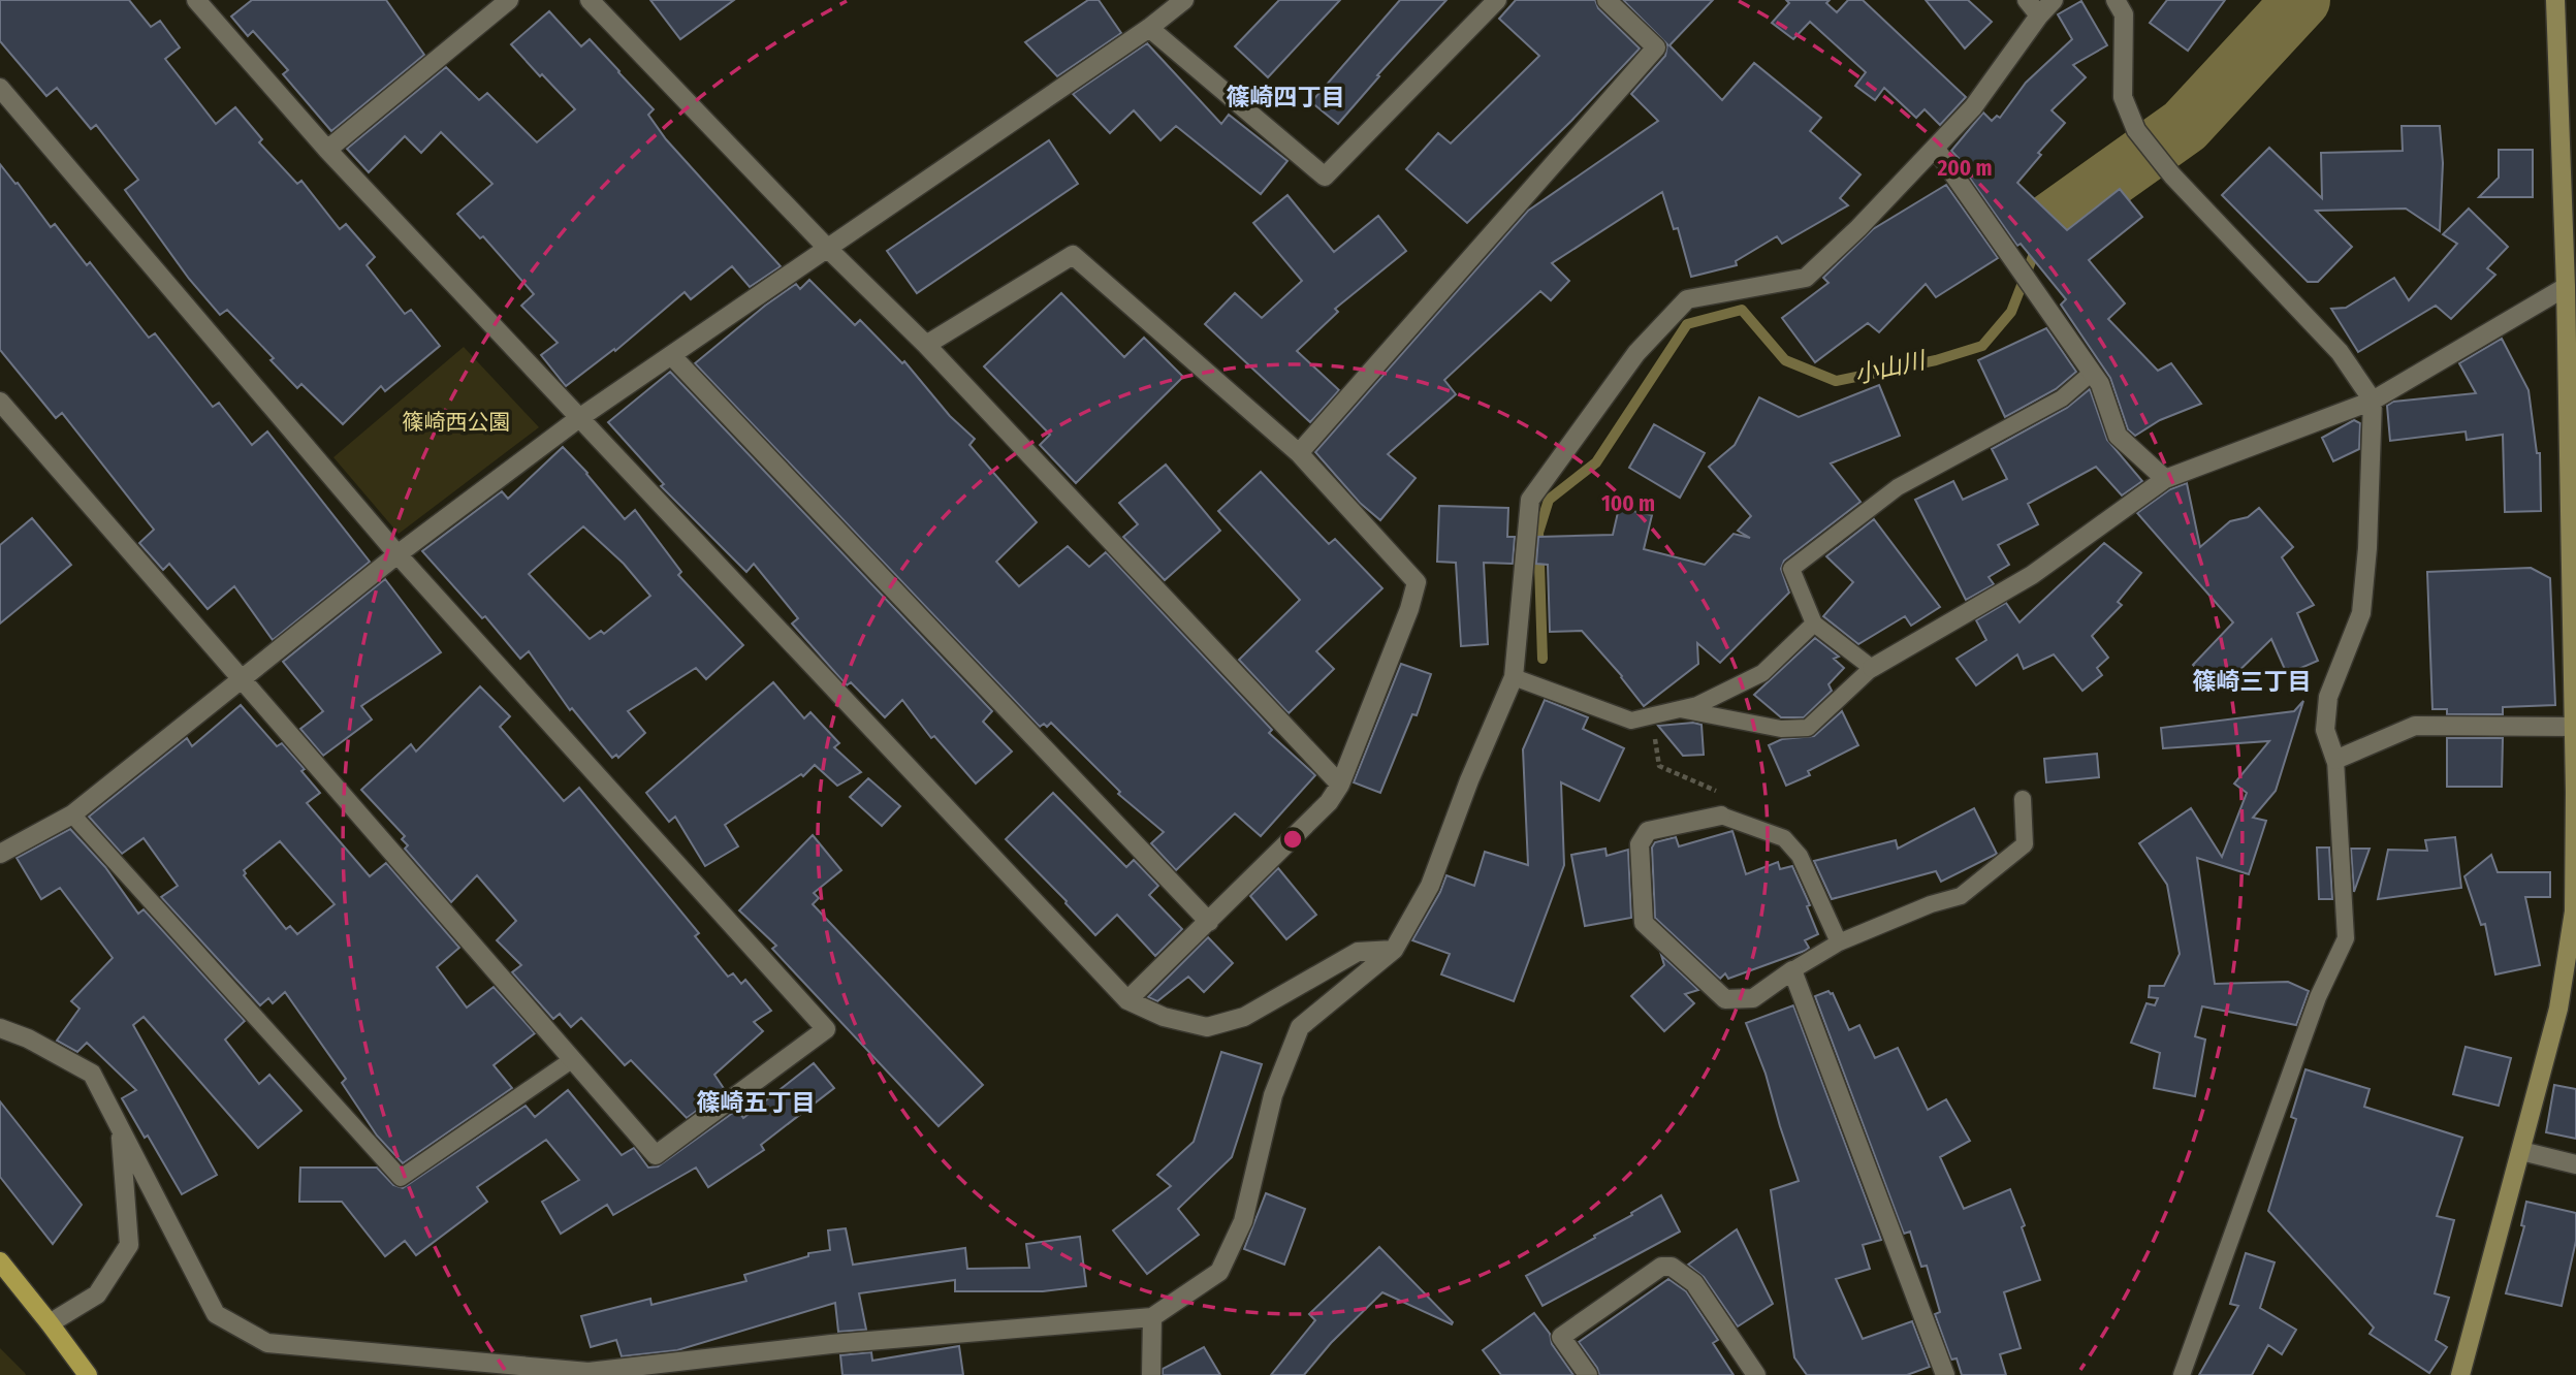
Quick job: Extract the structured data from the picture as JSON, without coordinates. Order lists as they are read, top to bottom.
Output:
{
  "districts": ["篠崎四丁目", "篠崎三丁目", "篠崎五丁目"],
  "water": ["小山川"],
  "parks": ["篠崎西公園"],
  "rings": ["200 m", "100 m"]
}
